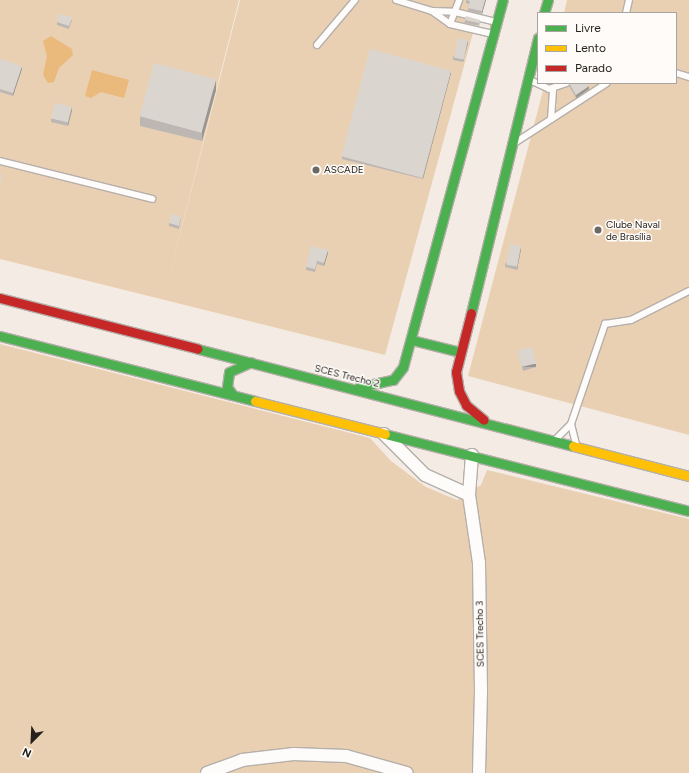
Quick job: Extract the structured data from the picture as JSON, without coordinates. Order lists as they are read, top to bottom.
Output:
{
  "streets": {
    "main road": ["SCES Trecho 2"],
    "street": ["SCES Trecho 3"]
  },
  "places": ["ASCADE", "Clube Naval de Brasília"],
  "legend": ["Livre", "Lento", "Parado"],
  "north": "bottom left"
}
